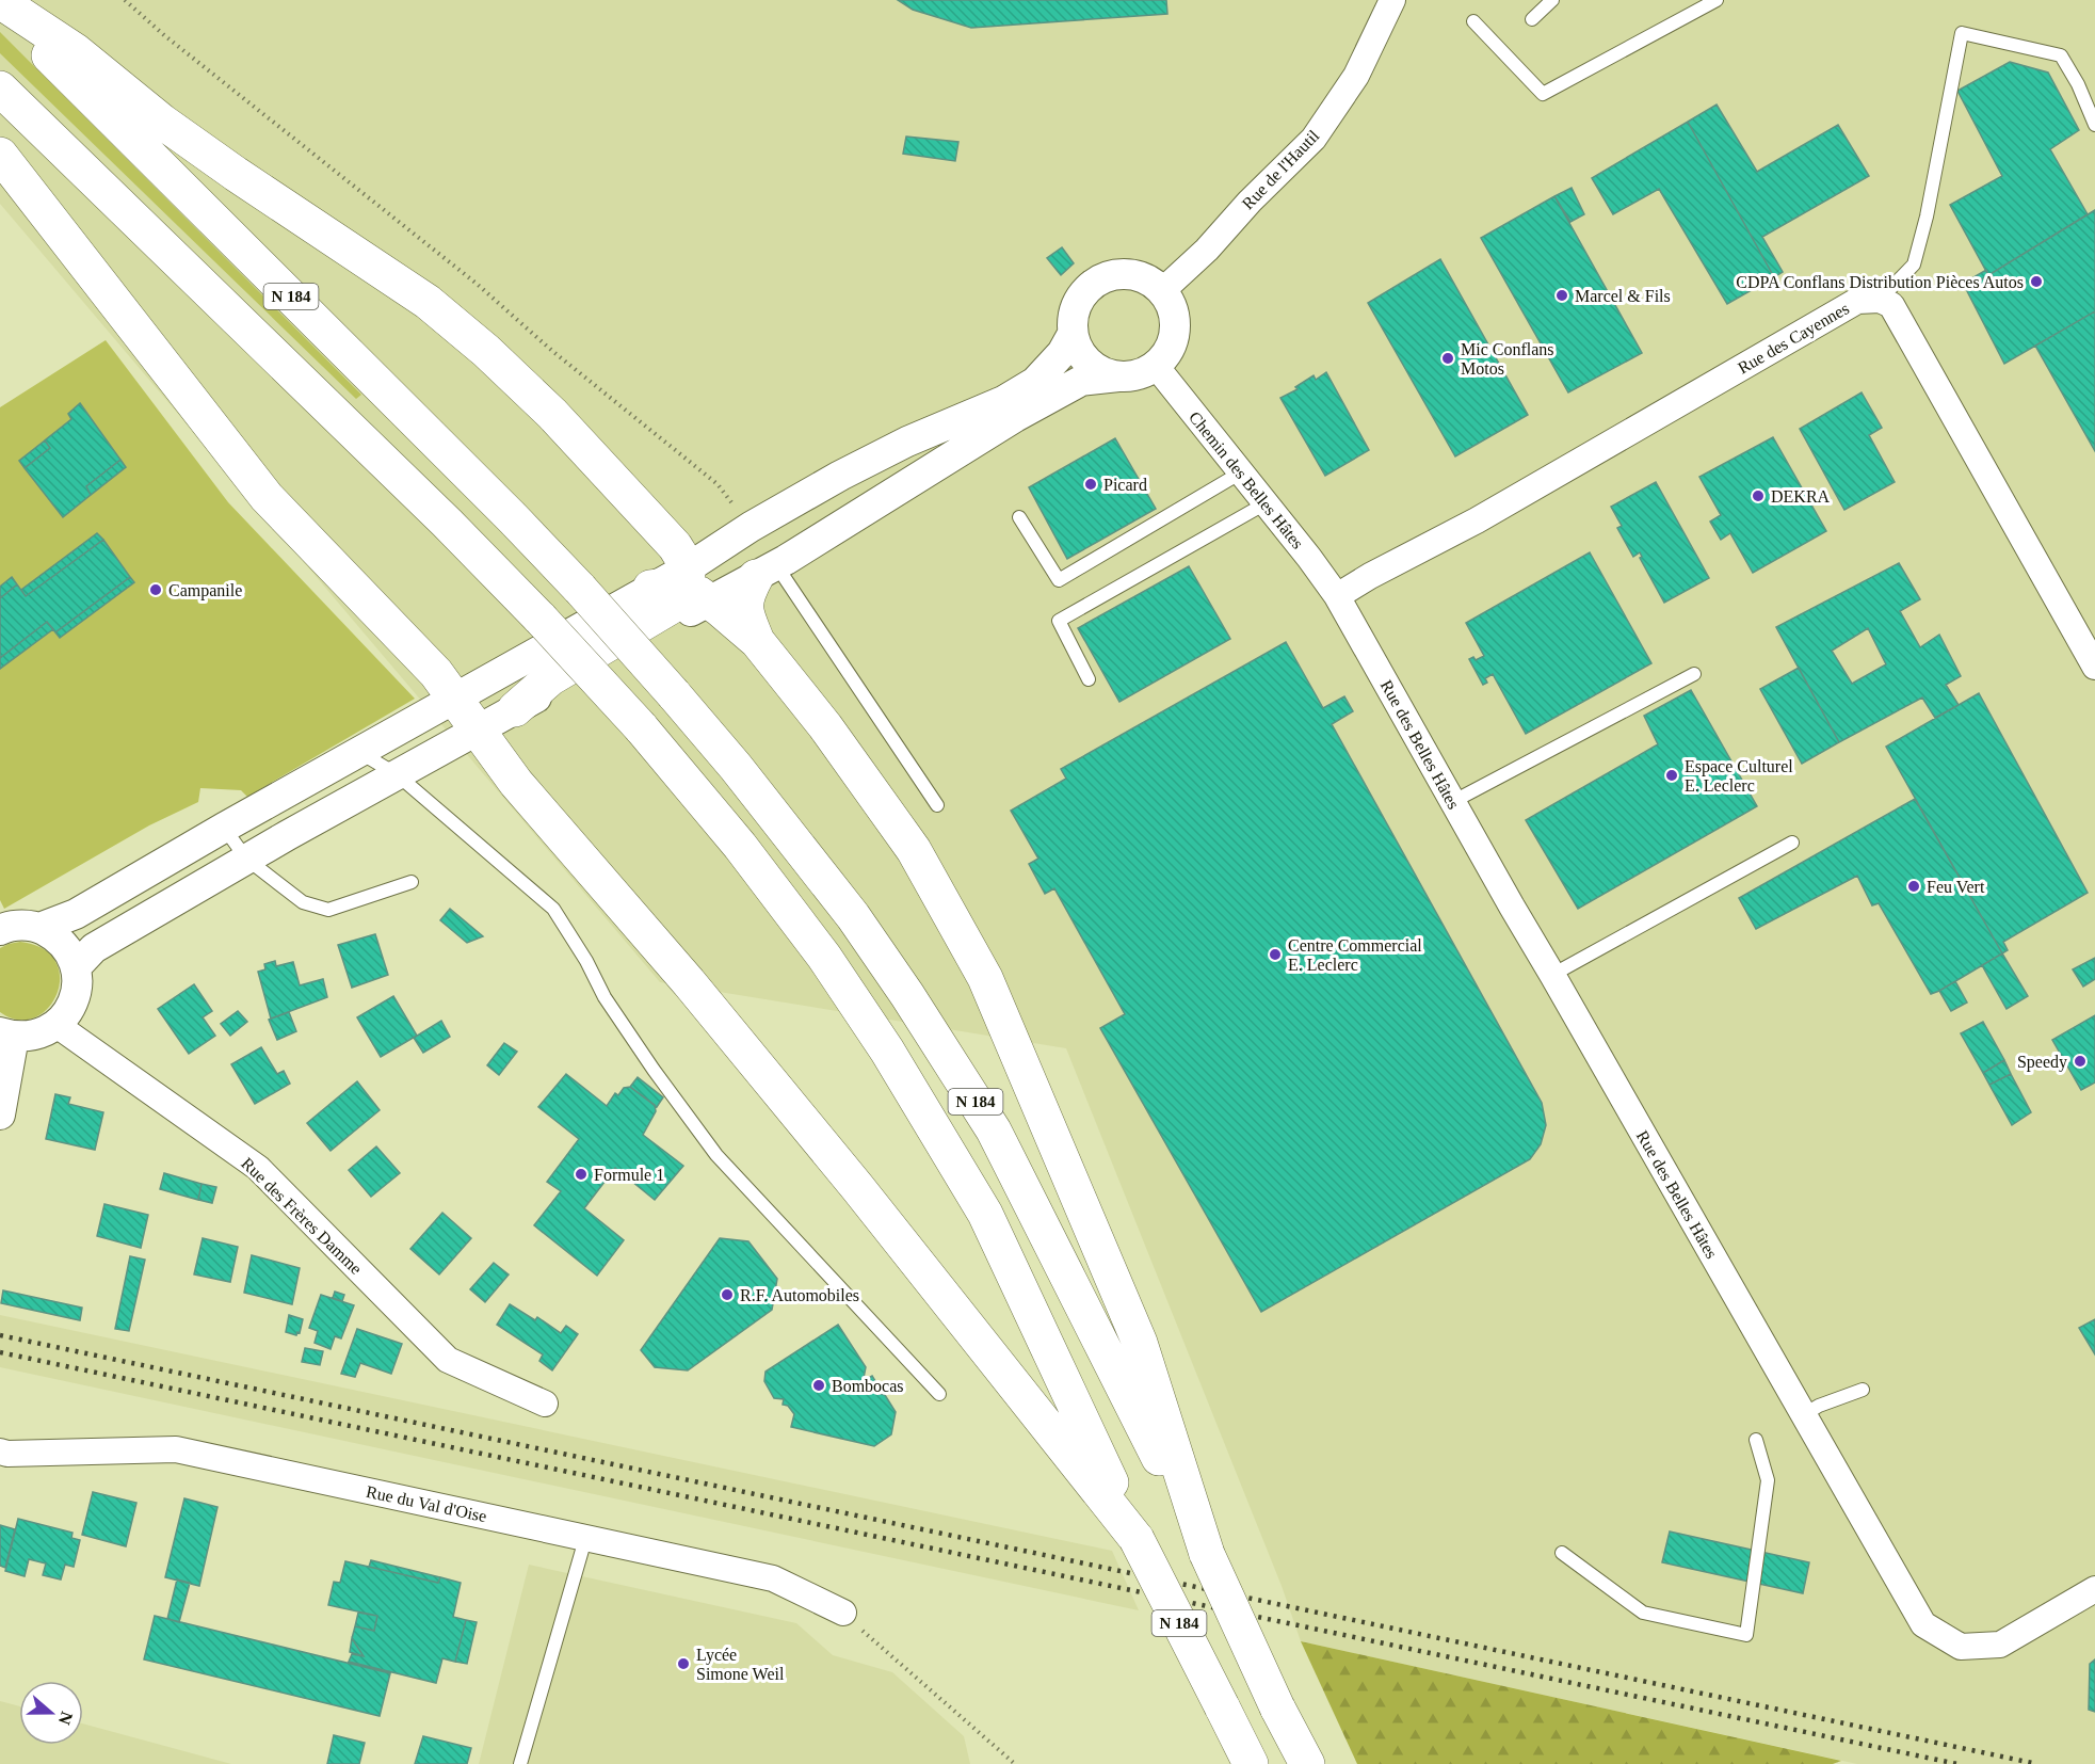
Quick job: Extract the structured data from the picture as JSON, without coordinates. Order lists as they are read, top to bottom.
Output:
{
  "streets": {
    "main road": ["N 184"],
    "street": [
      "Rue de l'Hautil",
      "Rue des Cayennes",
      "Chemin des Belles Hâtes",
      "Rue des Belles Hâtes",
      "Rue des Frères Damme",
      "Rue du Val d'Oise"
    ]
  },
  "crossings": [
    ["Rue de l'Hautil", "Chemin des Belles Hâtes"],
    ["Rue des Cayennes", "Chemin des Belles Hâtes"],
    ["Rue des Cayennes", "Rue des Belles Hâtes"],
    ["Chemin des Belles Hâtes", "Rue des Belles Hâtes"]
  ],
  "places": [
    "CDPA Conflans Distribution Pièces Autos",
    "Marcel & Fils",
    "Mic Conflans Motos",
    "Picard",
    "DEKRA",
    "Campanile",
    "Espace Culturel E. Leclerc",
    "Feu Vert",
    "Centre Commercial E. Leclerc",
    "Speedy",
    "Formule 1",
    "R.F. Automobiles",
    "Bombocas",
    "Lycée Simone Weil"
  ],
  "north": "right"
}
